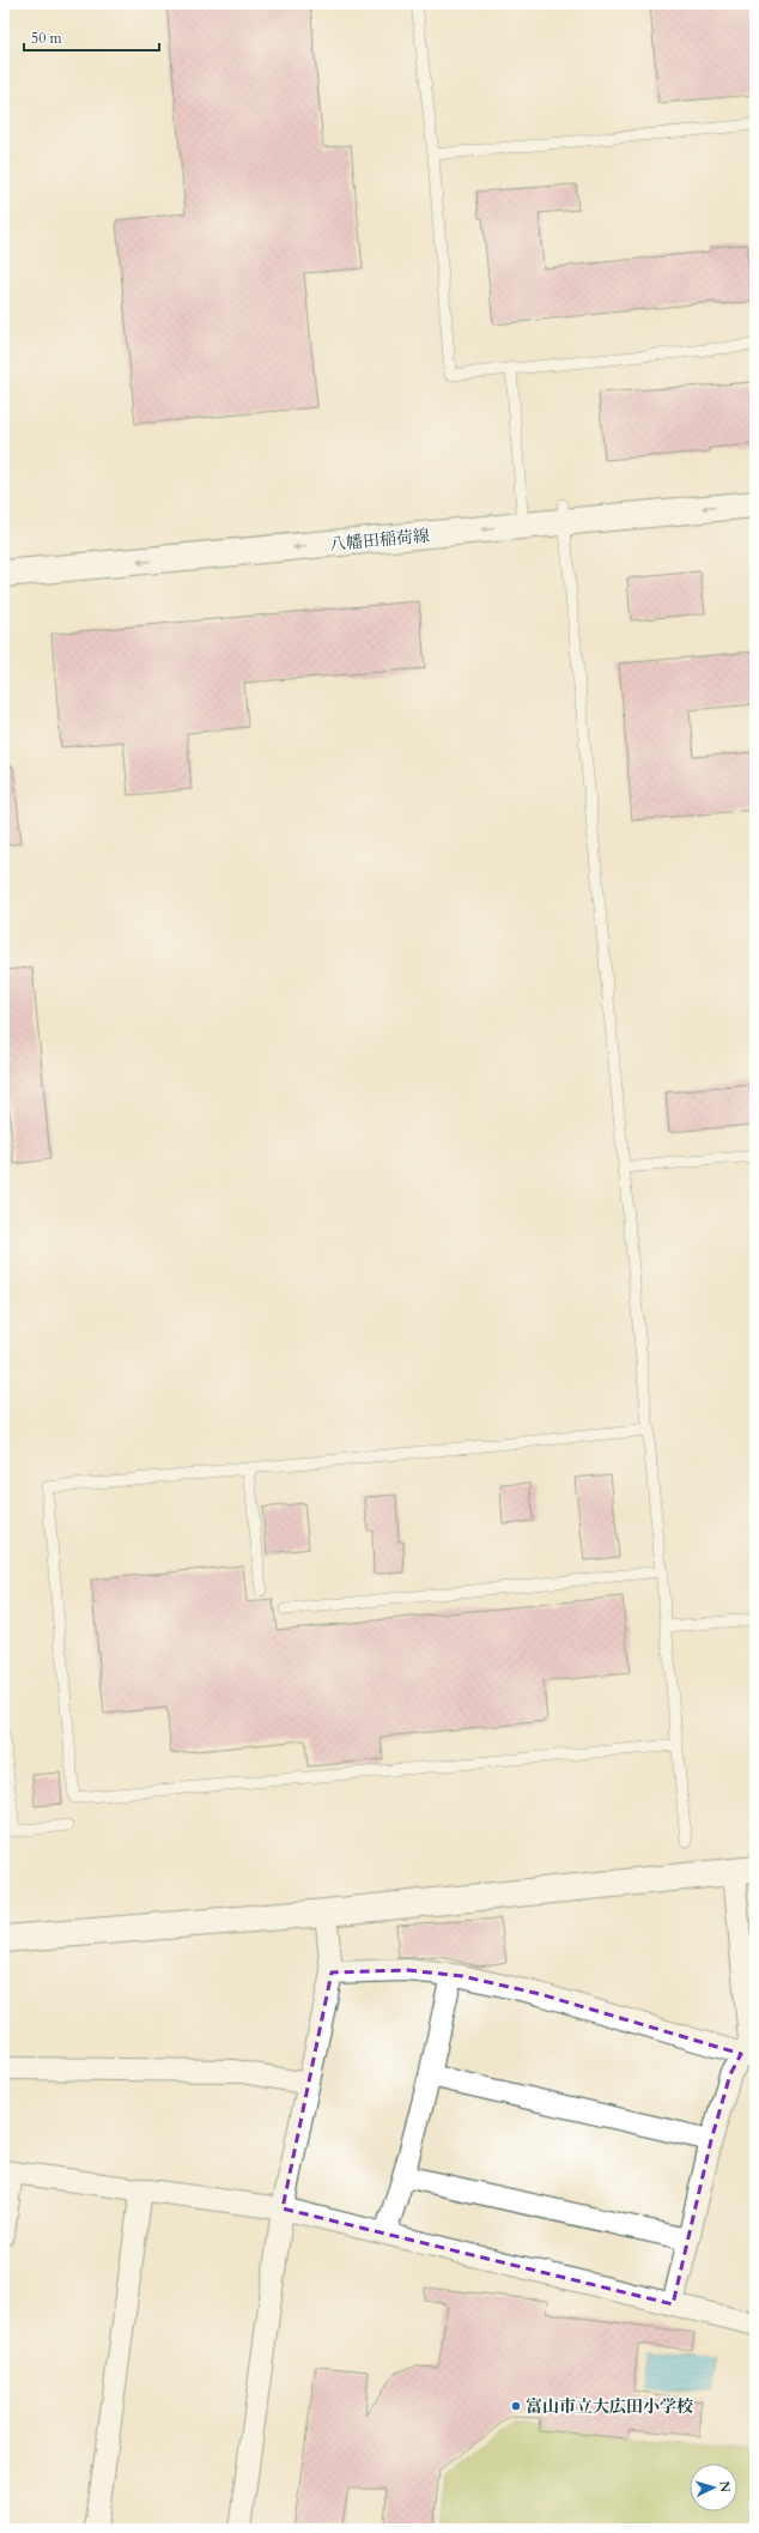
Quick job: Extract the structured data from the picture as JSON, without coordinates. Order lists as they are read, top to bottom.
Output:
{
  "streets": {
    "main road": ["八幡田稲荷線"]
  },
  "places": ["富山市立大広田小学校"],
  "scale_bar": "50 m",
  "north": "right"
}
